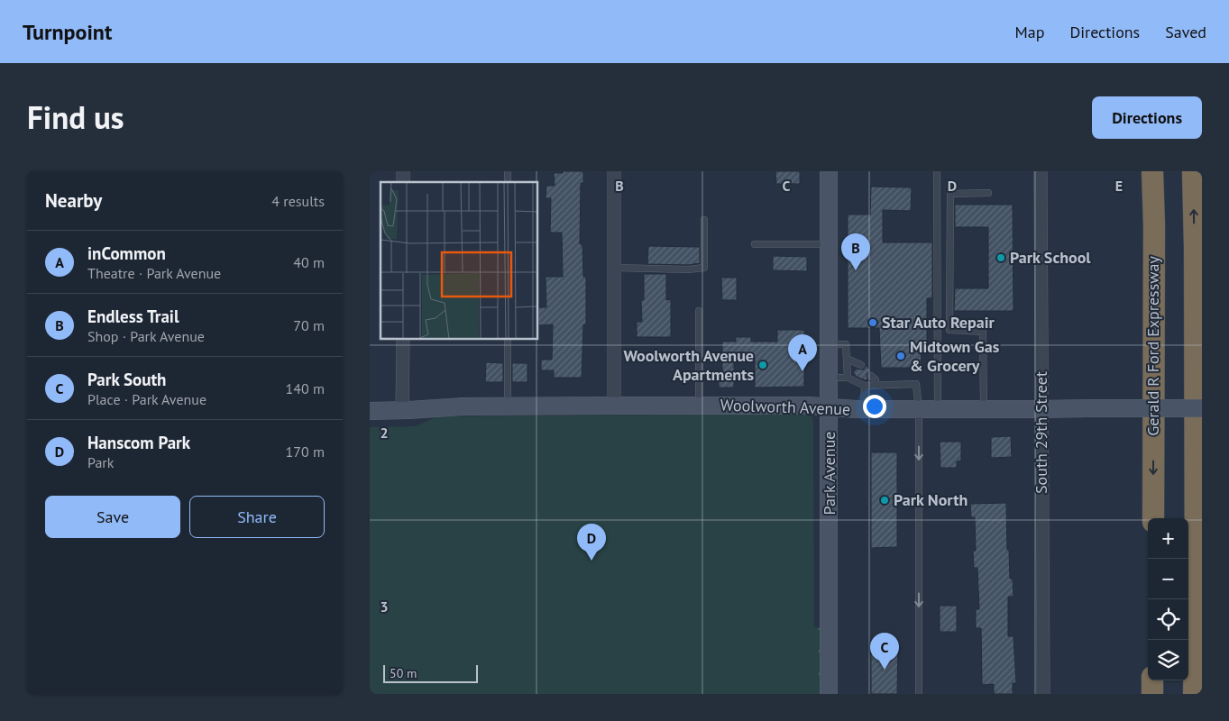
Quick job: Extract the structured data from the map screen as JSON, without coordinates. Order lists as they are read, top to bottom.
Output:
{
  "streets": {
    "highway": ["Gerald R Ford Expressway"],
    "street": ["Woolworth Avenue", "South 29th Street", "Park Avenue"]
  },
  "crossings": [
    ["Woolworth Avenue", "South 29th Street"],
    ["Woolworth Avenue", "Park Avenue"]
  ],
  "places": [
    "Park School",
    "Star Auto Repair",
    "Midtown Gas & Grocery",
    "Woolworth Avenue Apartments",
    "Park North"
  ],
  "scale_bar": "50 m",
  "page": {
    "header": "Turnpoint",
    "nav": ["Map", "Directions", "Saved"],
    "title": "Find us",
    "buttons": [
      "Directions",
      ["Save", "Share"]
    ],
    "heading": ["Nearby", "4 results"],
    "list": [
      {
        "mark": "A",
        "name": "inCommon",
        "note": "Theatre · Park Avenue",
        "value": "40 m"
      },
      {
        "mark": "B",
        "name": "Endless Trail",
        "note": "Shop · Park Avenue",
        "value": "70 m"
      },
      {
        "mark": "C",
        "name": "Park South",
        "note": "Place · Park Avenue",
        "value": "140 m"
      },
      {
        "mark": "D",
        "name": "Hanscom Park",
        "note": "Park",
        "value": "170 m"
      }
    ],
    "pins": [
      "B",
      "A",
      "D",
      "C"
    ],
    "map_buttons": ["+", "−"],
    "scale": "50 m"
  },
  "grid": {
    "columns": [
      "B",
      "C",
      "D",
      "E"
    ],
    "rows": ["2", "3"]
  }
}
